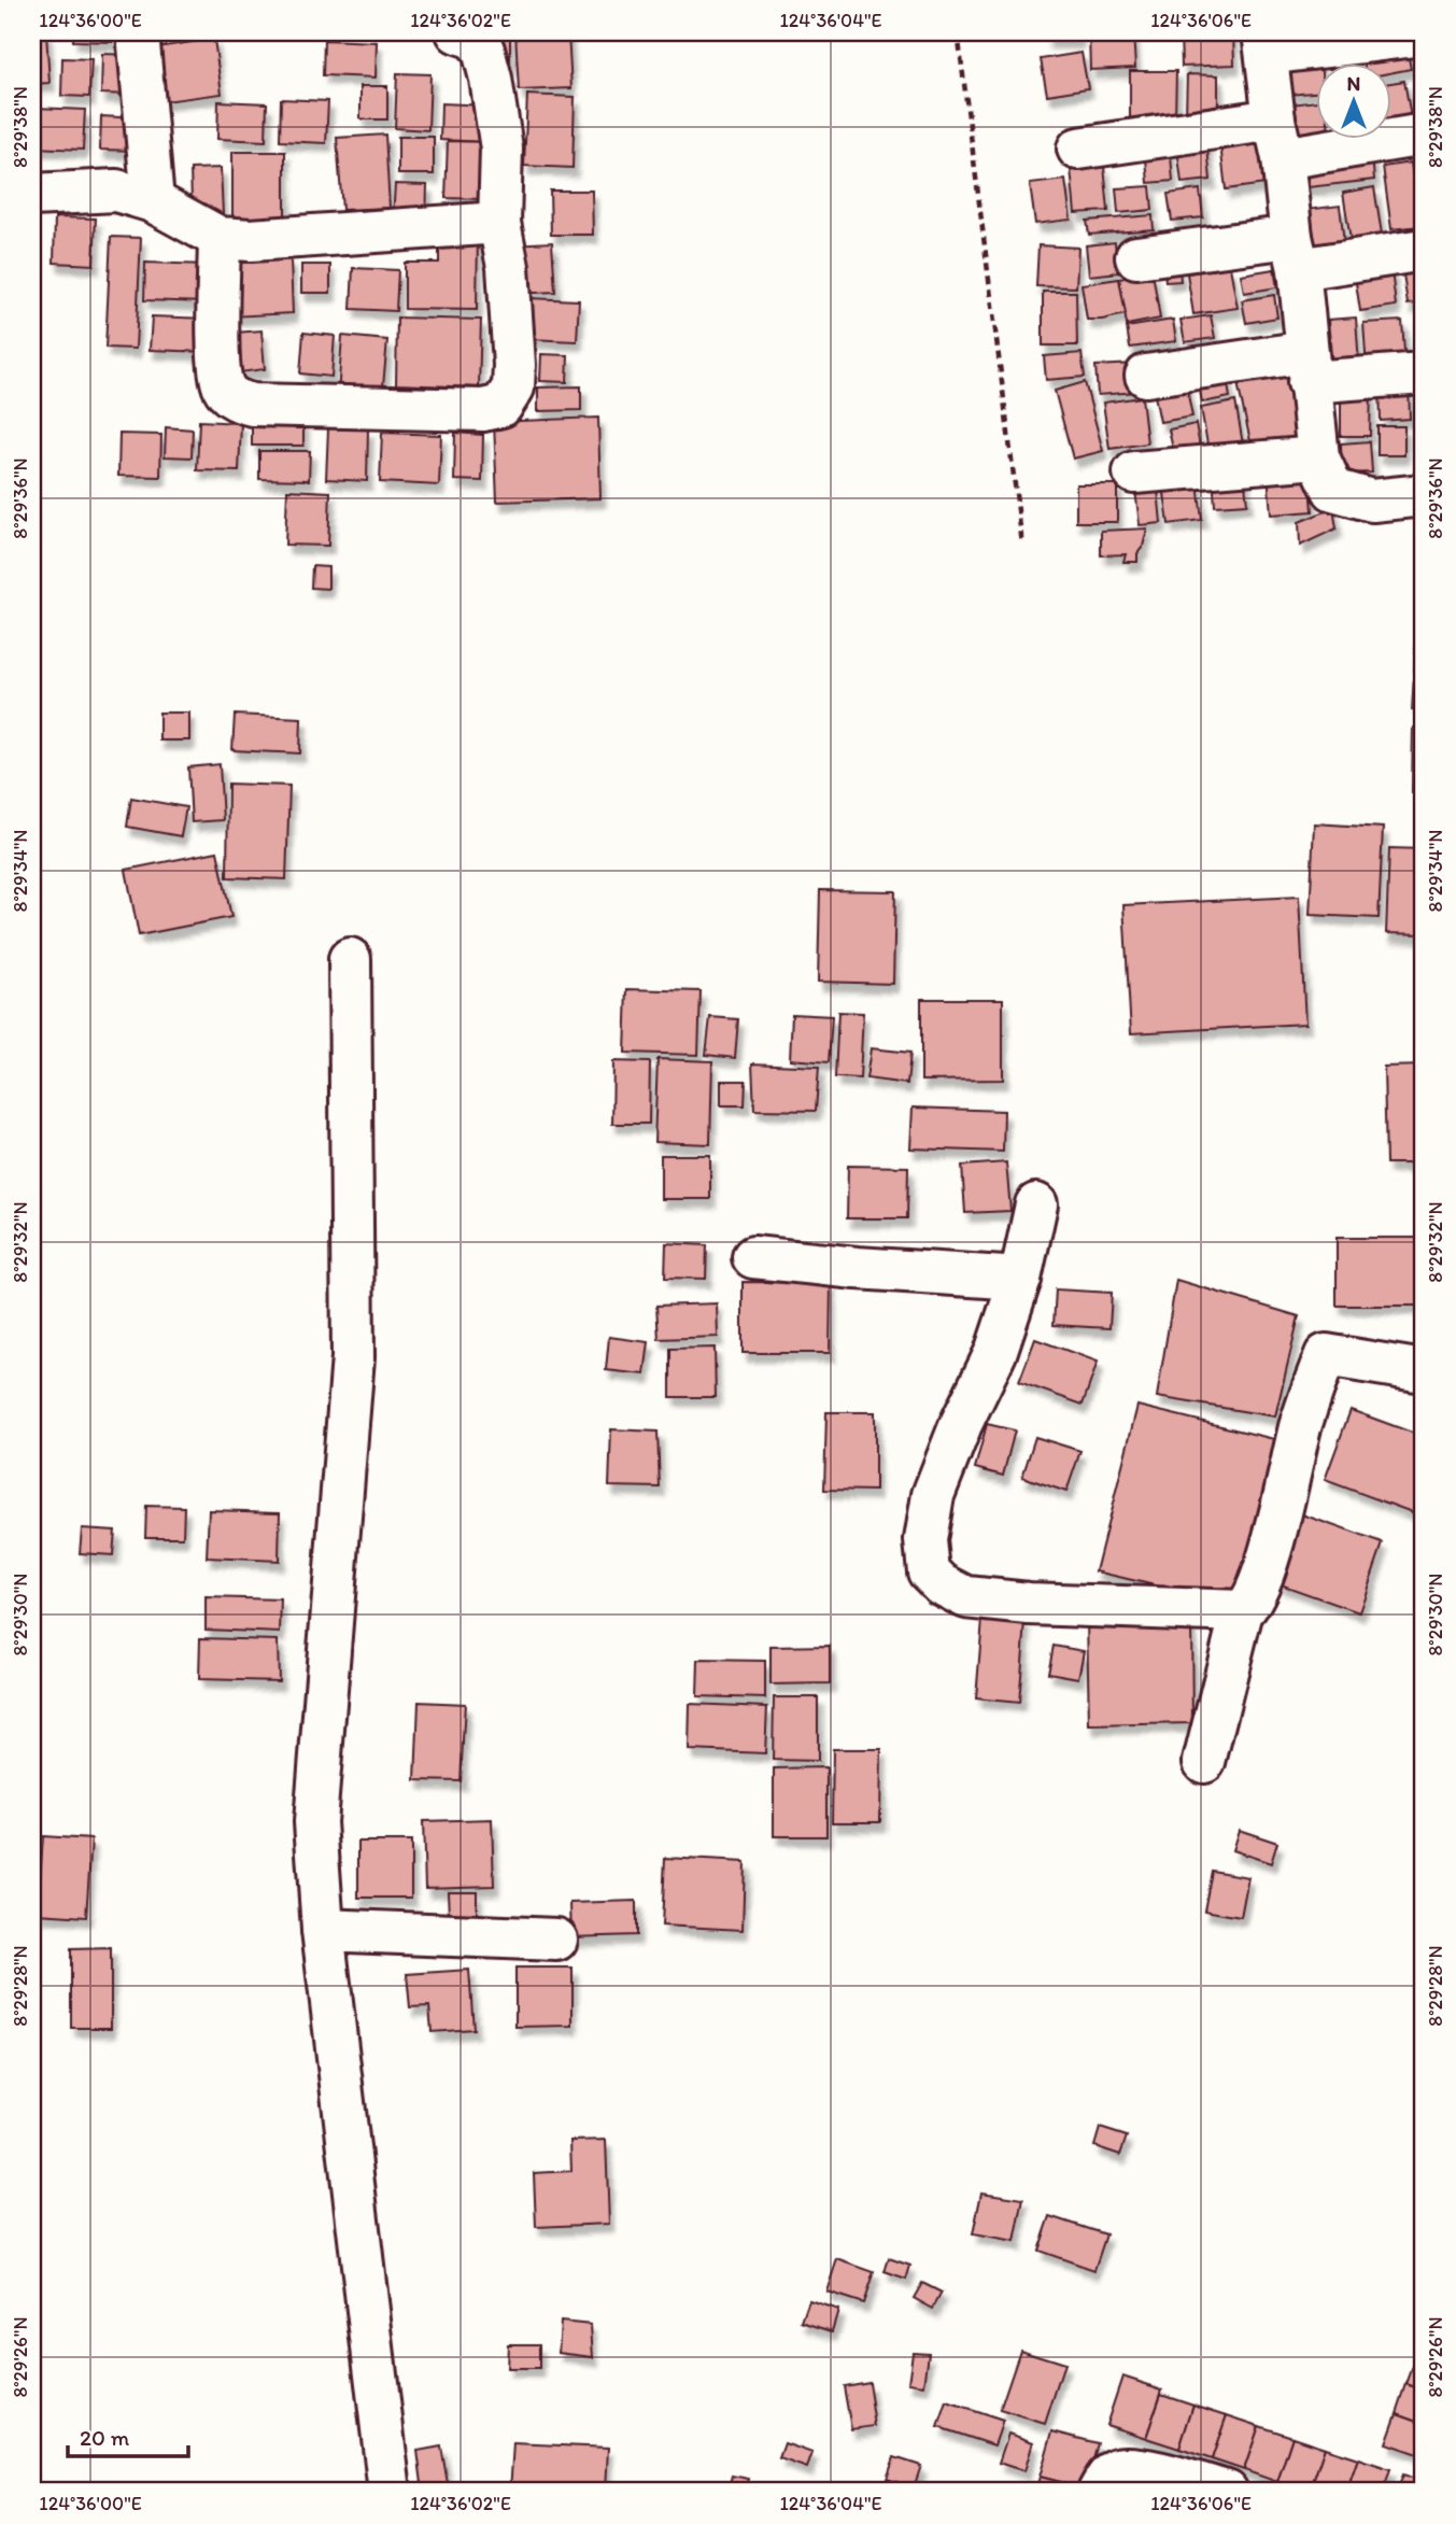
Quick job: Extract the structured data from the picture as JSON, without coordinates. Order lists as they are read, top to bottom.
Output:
{
  "scale_bar": "20 m",
  "north": "top",
  "coordinates": [
    "124°36'00\"E",
    "124°36'02\"E",
    "124°36'04\"E",
    "124°36'06\"E",
    "8°29'38\"N",
    "8°29'36\"N",
    "8°29'34\"N",
    "8°29'32\"N",
    "8°29'30\"N",
    "8°29'28\"N",
    "8°29'26\"N"
  ]
}
